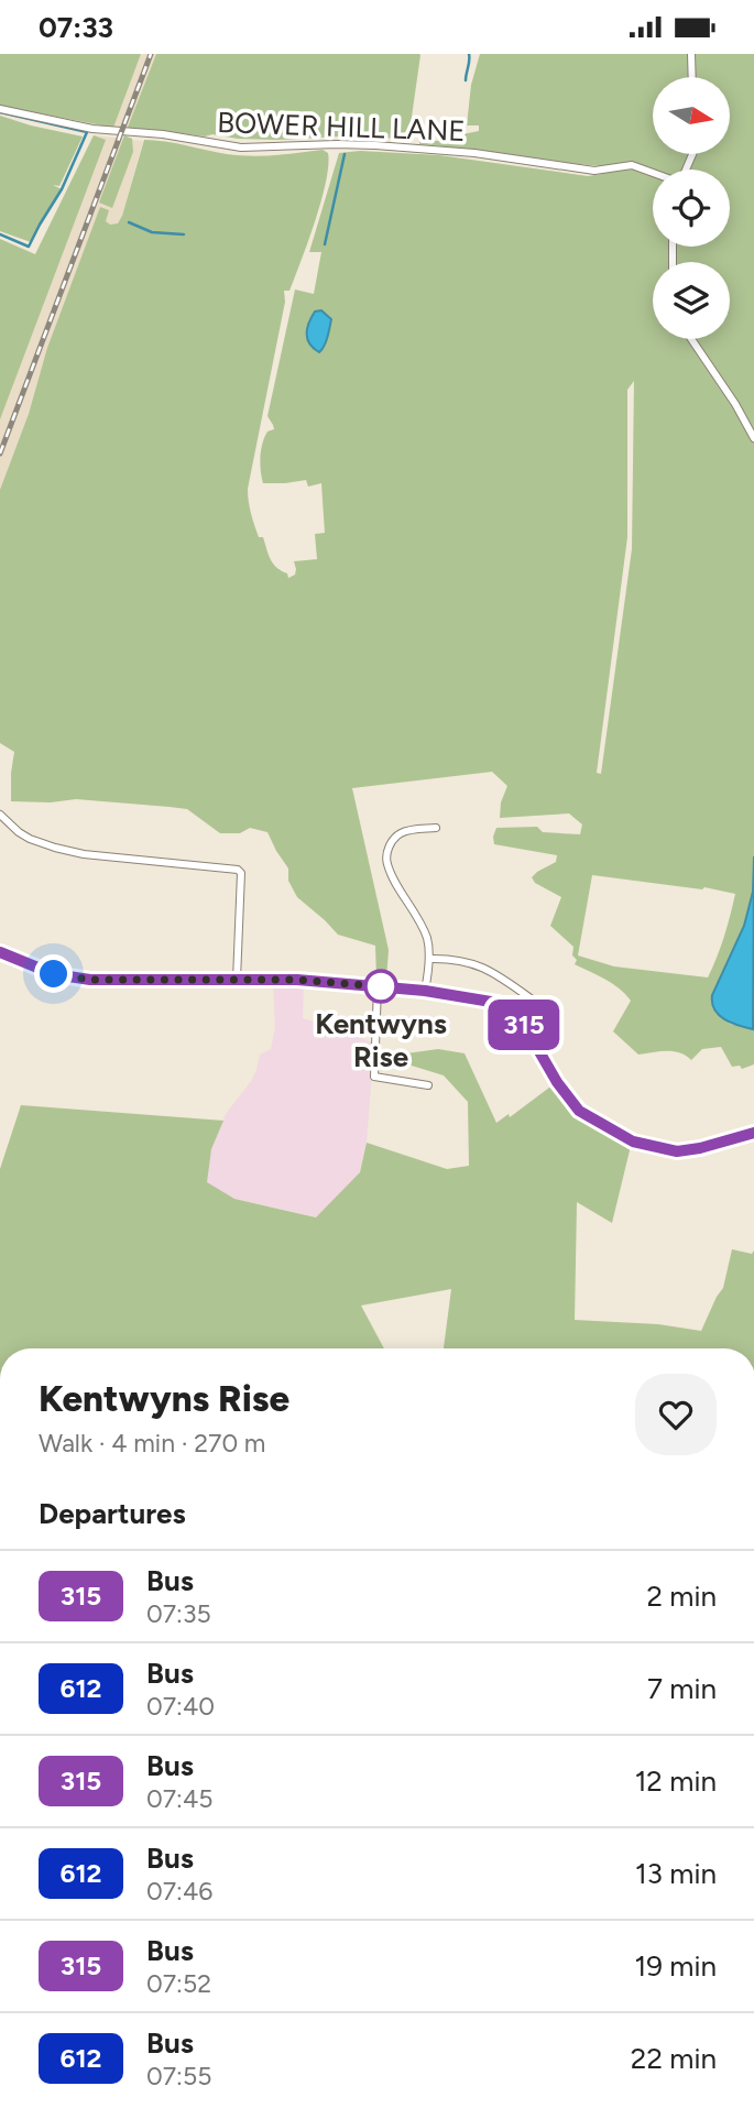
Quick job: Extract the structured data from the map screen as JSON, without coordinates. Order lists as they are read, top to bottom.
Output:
{
  "streets": {
    "street": ["BOWER HILL LANE"]
  },
  "places": ["Kentwyns Rise"],
  "lines": ["bus line 315"],
  "north": "right",
  "page": {
    "status": "07:33",
    "on_map": "315",
    "heading": [
      ["Kentwyns Rise", "Walk · 4 min · 270 m"],
      "Departures"
    ],
    "list": [
      {
        "mark": "315",
        "name": "Bus",
        "note": "07:35",
        "value": "2 min"
      },
      {
        "mark": "612",
        "name": "Bus",
        "note": "07:40",
        "value": "7 min"
      },
      {
        "mark": "315",
        "name": "Bus",
        "note": "07:45",
        "value": "12 min"
      },
      {
        "mark": "612",
        "name": "Bus",
        "note": "07:46",
        "value": "13 min"
      },
      {
        "mark": "315",
        "name": "Bus",
        "note": "07:52",
        "value": "19 min"
      },
      {
        "mark": "612",
        "name": "Bus",
        "note": "07:55",
        "value": "22 min"
      }
    ]
  }
}
